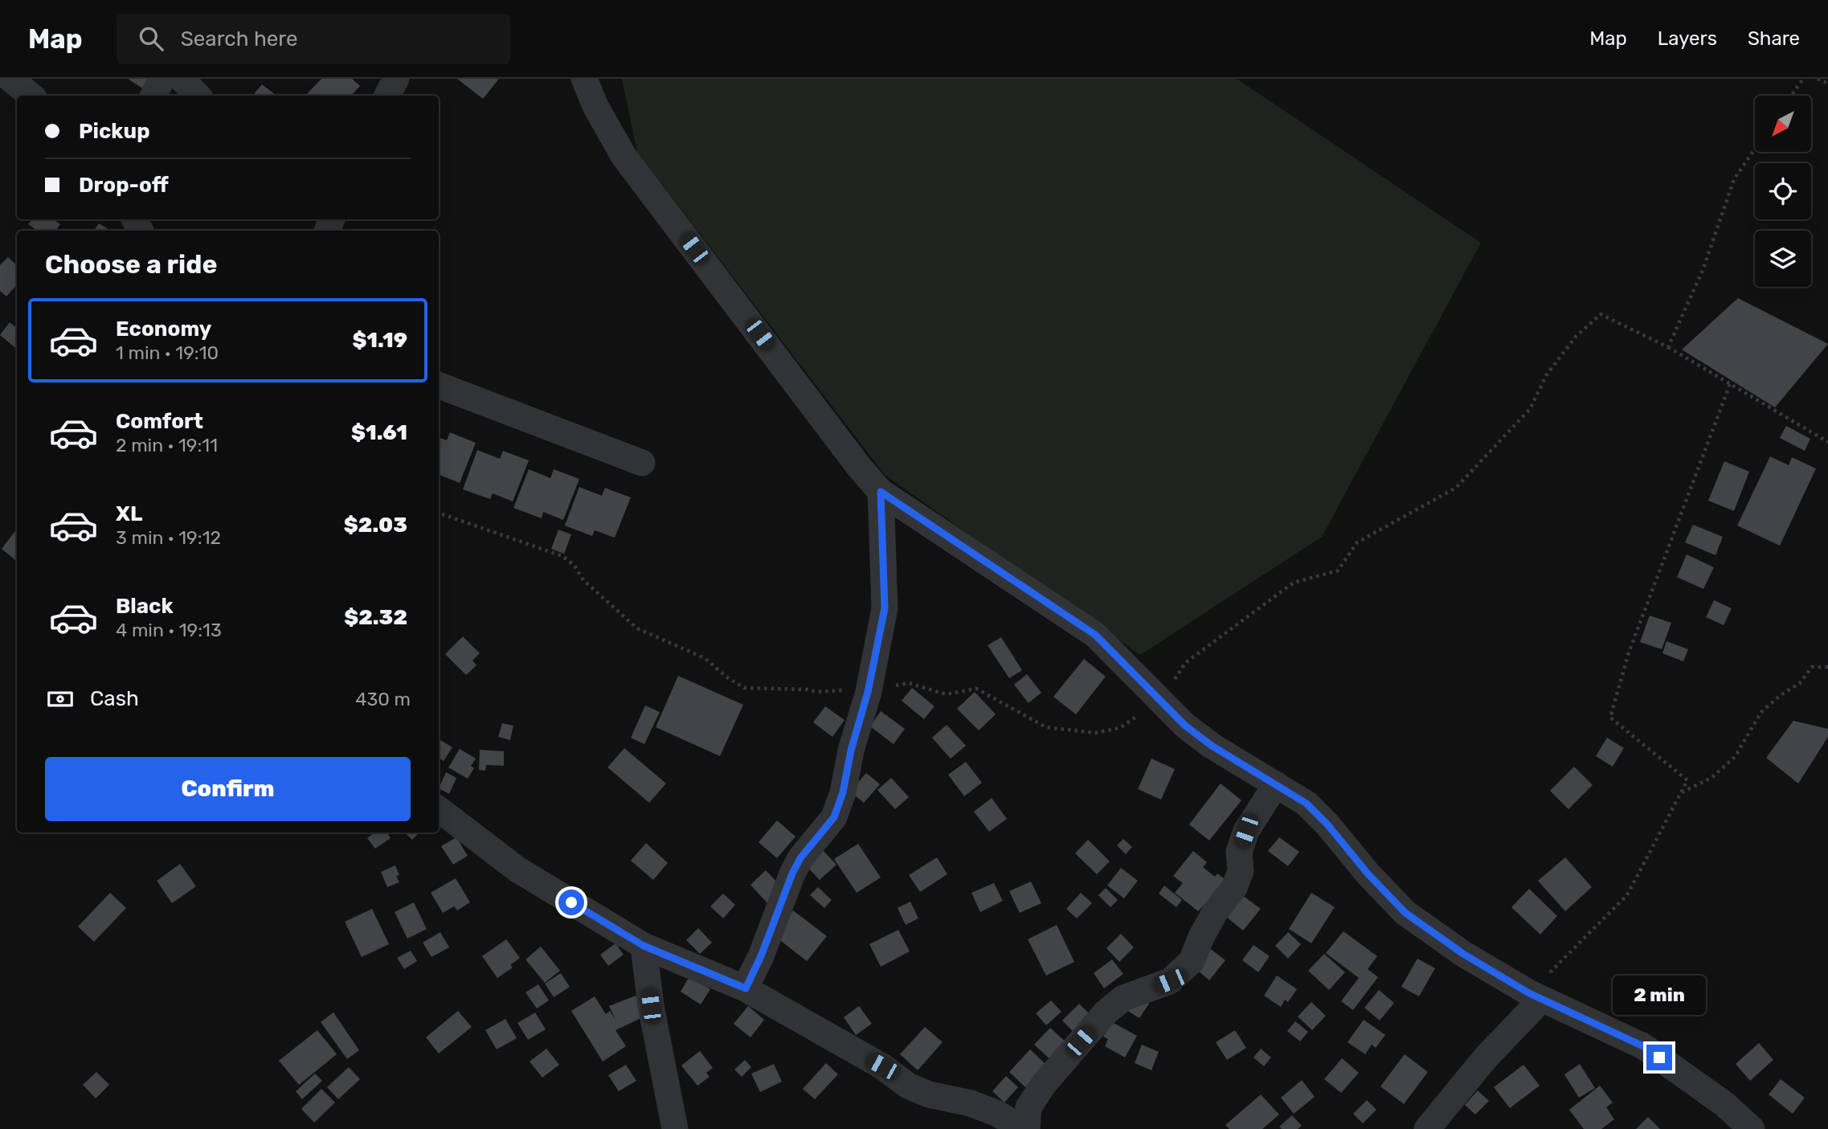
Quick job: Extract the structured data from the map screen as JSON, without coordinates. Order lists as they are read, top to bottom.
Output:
{
  "north": "bottom left",
  "page": {
    "header": "Map",
    "search": "Search here",
    "nav": ["Map", "Layers", "Share"],
    "banner": ["Pickup", "Drop-off"],
    "heading": "Choose a ride",
    "list": [
      {
        "name": "Economy",
        "note": "1 min · 19:10",
        "value": "$1.19"
      },
      {
        "name": "Comfort",
        "note": "2 min · 19:11",
        "value": "$1.61"
      },
      {
        "name": "XL",
        "note": "3 min · 19:12",
        "value": "$2.03"
      },
      {
        "name": "Black",
        "note": "4 min · 19:13",
        "value": "$2.32"
      }
    ],
    "pay": ["Cash", "430 m"],
    "buttons": "Confirm",
    "bubble": "2 min"
  }
}
